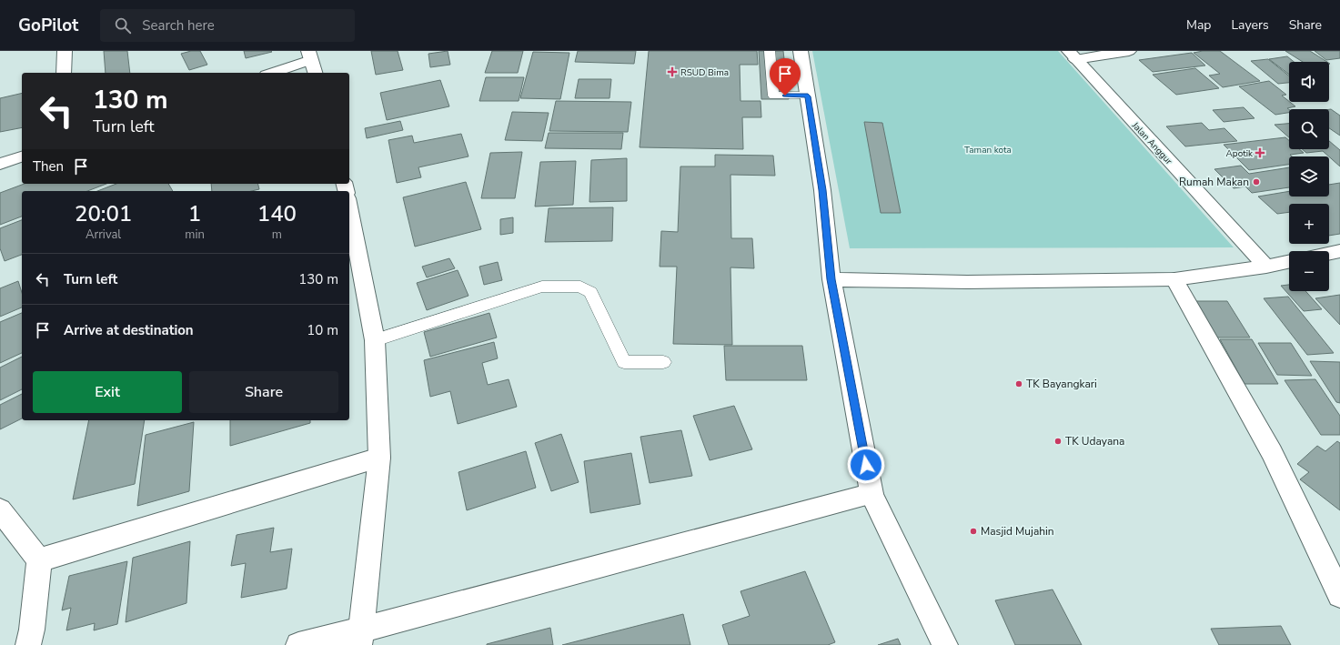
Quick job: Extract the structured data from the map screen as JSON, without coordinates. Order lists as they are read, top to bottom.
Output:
{
  "streets": {
    "street": ["Jalan Anggur"]
  },
  "parks": ["Taman kota"],
  "places": {
    "health": ["RSUD Bima", "Apotik"],
    "other": [
      "Rumah Makan",
      "TK Bayangkari",
      "TK Udayana",
      "Masjid Mujahin"
    ]
  },
  "page": {
    "header": "GoPilot",
    "search": "Search here",
    "nav": ["Map", "Layers", "Share"],
    "map_buttons": ["+", "−"],
    "turn": ["130 m", "Turn left"],
    "then": "Then",
    "eta": [
      "20:01",
      "Arrival",
      "1",
      "min",
      "140",
      "m"
    ],
    "list": [
      {
        "name": "Turn left",
        "value": "130 m"
      },
      {
        "name": "Arrive at destination",
        "value": "10 m"
      }
    ],
    "buttons": ["Exit", "Share"]
  }
}
